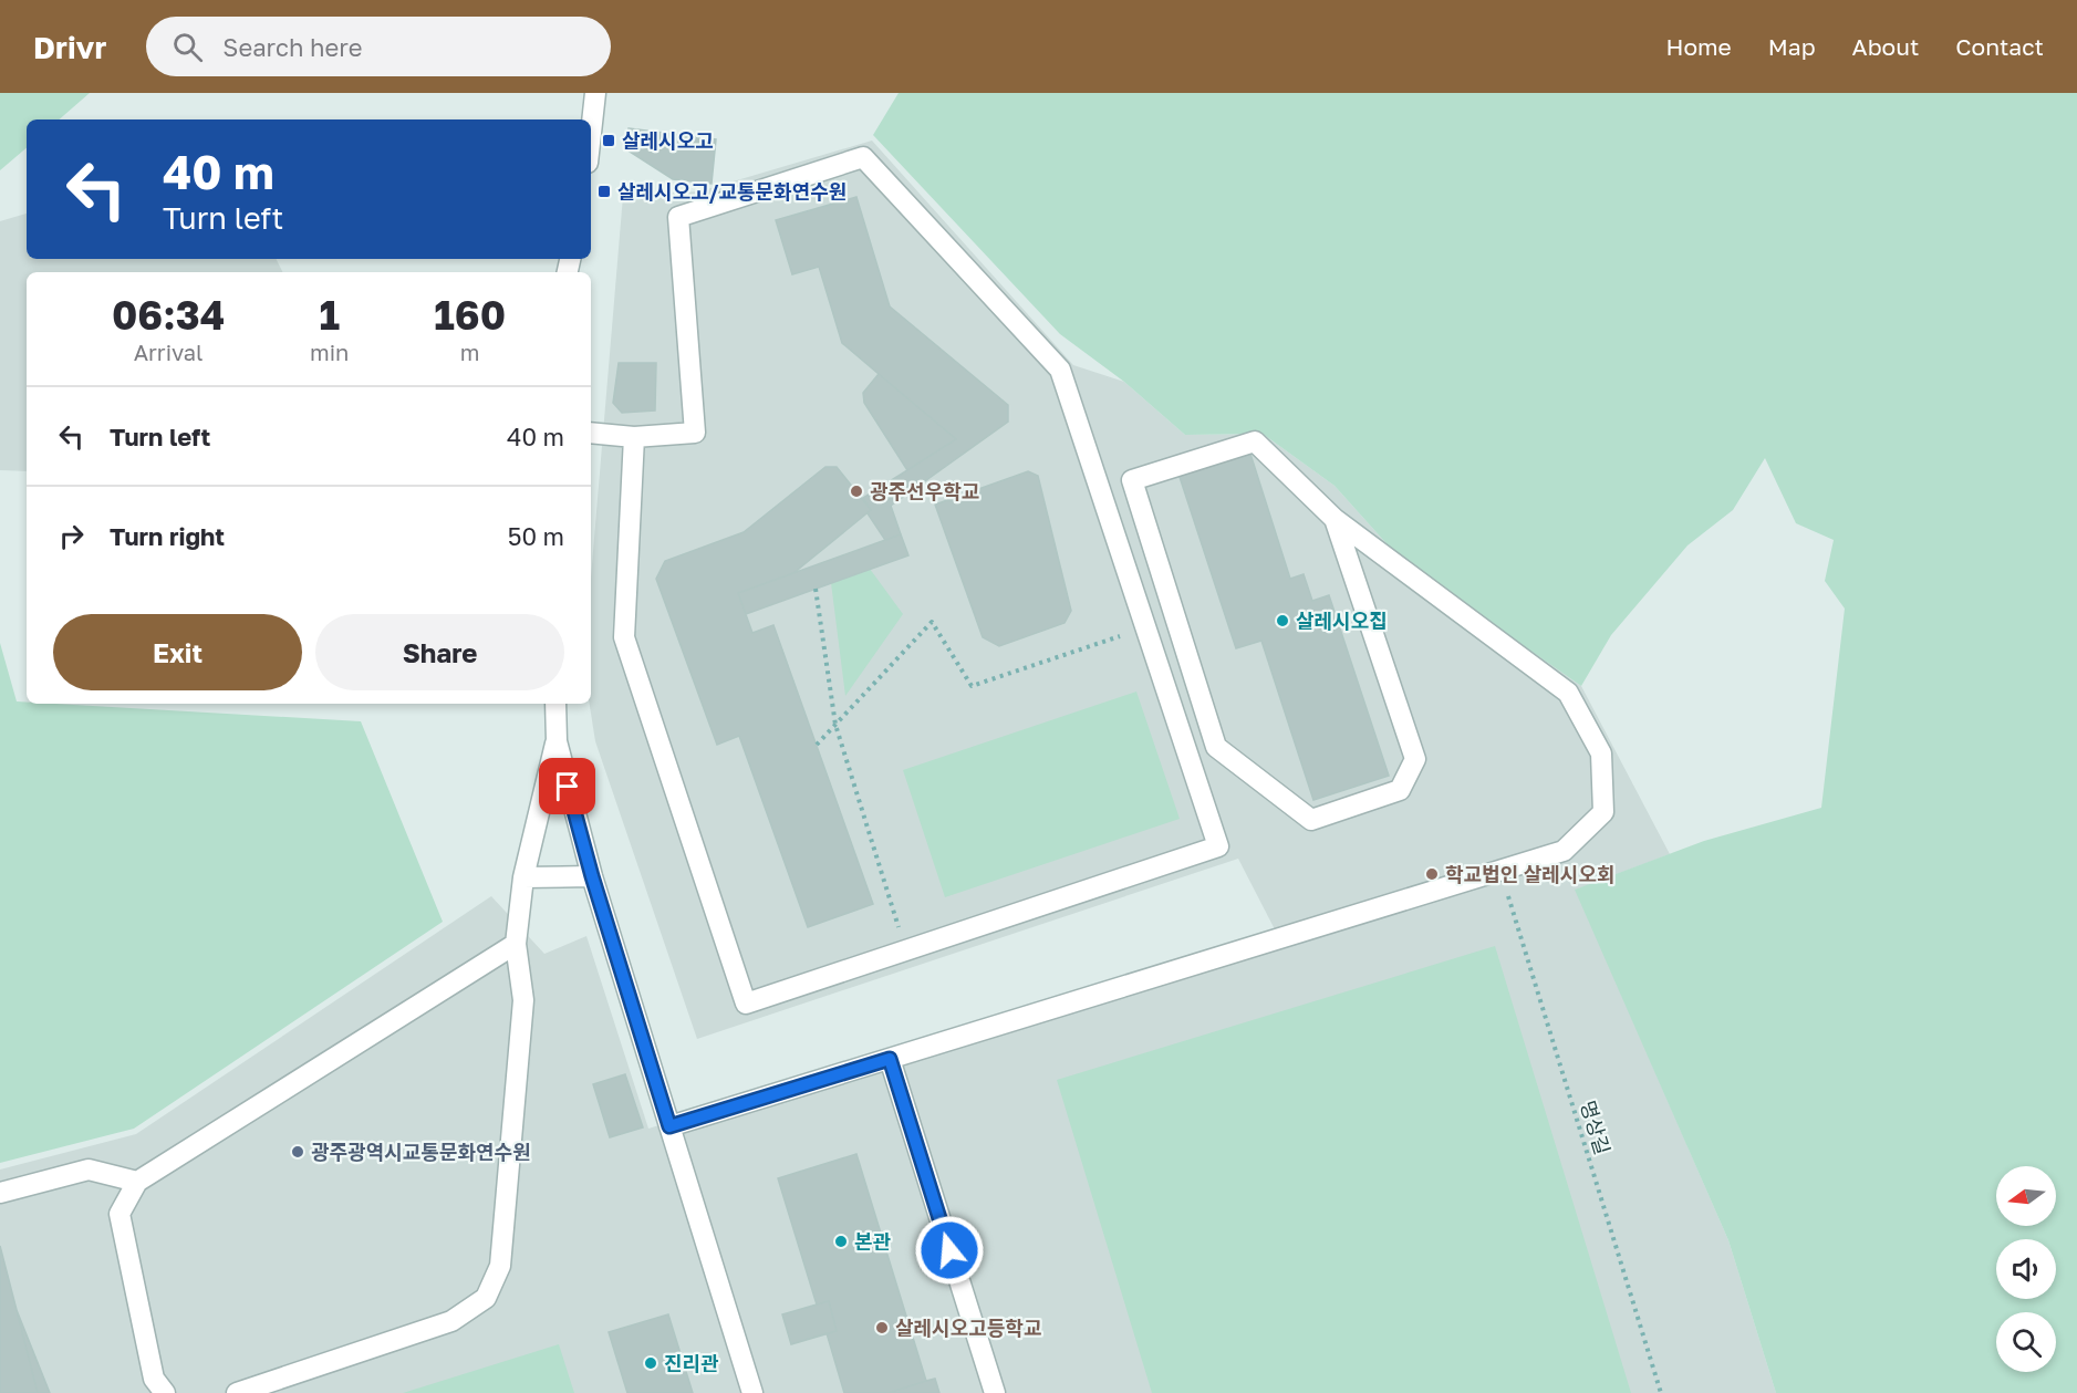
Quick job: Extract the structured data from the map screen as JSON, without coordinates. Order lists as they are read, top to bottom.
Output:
{
  "streets": {
    "path": ["명상길"]
  },
  "places": {
    "transit": ["살레시오고", "살레시오고/교통문화연수원"],
    "other": [
      "광주선우학교",
      "살레시오집",
      "학교법인 살레시오회",
      "광주광역시교통문화연수원",
      "본관",
      "살레시오고등학교",
      "진리관"
    ]
  },
  "north": "left",
  "page": {
    "header": "Drivr",
    "search": "Search here",
    "nav": [
      "Home",
      "Map",
      "About",
      "Contact"
    ],
    "turn": ["40 m", "Turn left"],
    "eta": [
      "06:34",
      "Arrival",
      "1",
      "min",
      "160",
      "m"
    ],
    "list": [
      {
        "name": "Turn left",
        "value": "40 m"
      },
      {
        "name": "Turn right",
        "value": "50 m"
      }
    ],
    "buttons": ["Exit", "Share"]
  }
}
